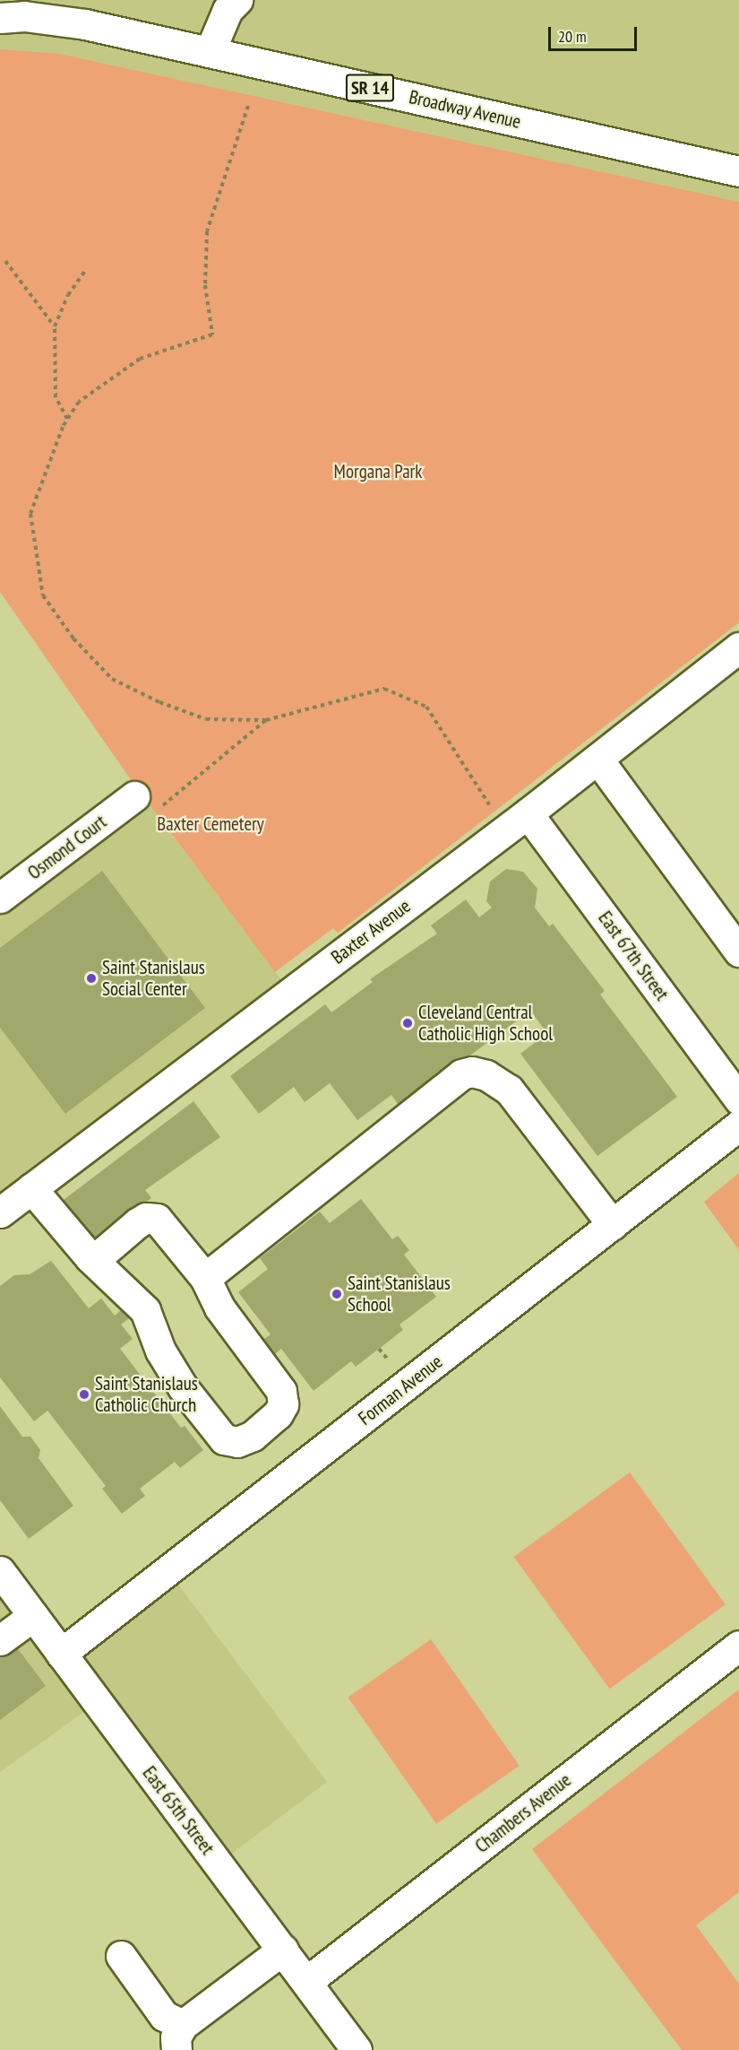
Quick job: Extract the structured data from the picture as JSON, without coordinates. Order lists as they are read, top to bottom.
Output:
{
  "streets": {
    "street": [
      "SR 14",
      "Broadway Avenue",
      "Osmond Court",
      "Baxter Avenue",
      "East 67th Street",
      "Forman Avenue",
      "East 65th Street",
      "Chambers Avenue"
    ]
  },
  "crossings": [
    ["Baxter Avenue", "East 67th Street"],
    ["Forman Avenue", "East 65th Street"],
    ["East 65th Street", "Chambers Avenue"]
  ],
  "parks": ["Morgana Park", "Baxter Cemetery"],
  "places": [
    "Saint Stanislaus Social Center",
    "Cleveland Central Catholic High School",
    "Saint Stanislaus School",
    "Saint Stanislaus Catholic Church"
  ],
  "scale_bar": "20 m"
}
